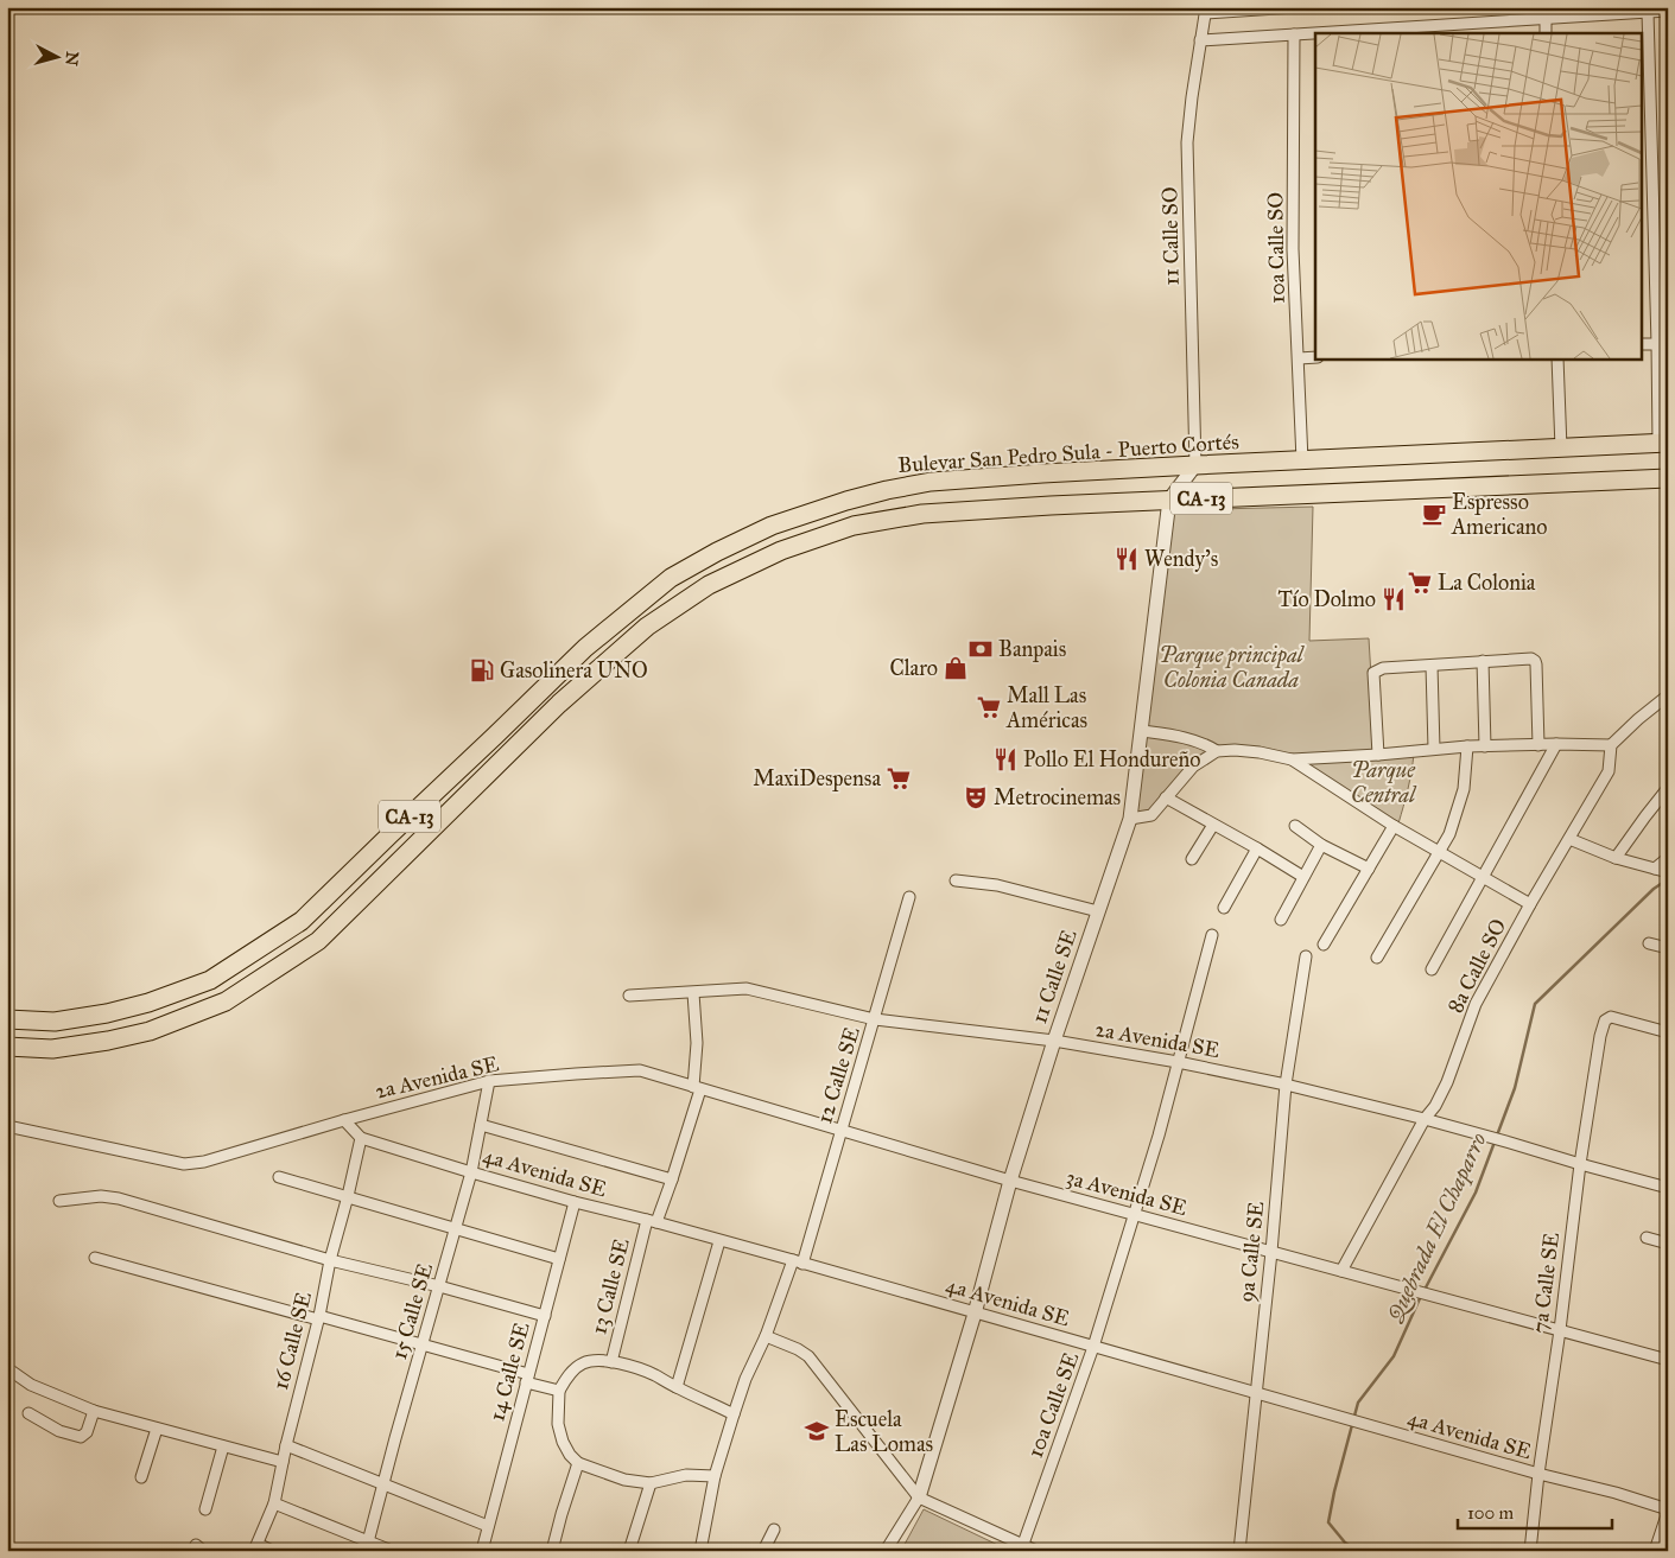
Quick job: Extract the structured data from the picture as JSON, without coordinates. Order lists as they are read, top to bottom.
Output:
{
  "streets": {
    "highway": ["Bulevar San Pedro Sula - Puerto Cortés", "CA-13"],
    "street": [
      "11 Calle SO",
      "10a Calle SO",
      "8a Calle SO",
      "11 Calle SE",
      "2a Avenida SE",
      "12 Calle SE",
      "4a Avenida SE",
      "3a Avenida SE",
      "9a Calle SE",
      "7a Calle SE",
      "13 Calle SE",
      "15 Calle SE",
      "16 Calle SE",
      "14 Calle SE",
      "10a Calle SE"
    ]
  },
  "crossings": [
    ["11 Calle SO", "Bulevar San Pedro Sula - Puerto Cortés"],
    ["10a Calle SO", "Bulevar San Pedro Sula - Puerto Cortés"],
    ["CA-13", "11 Calle SE"],
    ["8a Calle SO", "2a Avenida SE"],
    ["8a Calle SO", "3a Avenida SE"],
    ["11 Calle SE", "2a Avenida SE"],
    ["11 Calle SE", "4a Avenida SE"],
    ["11 Calle SE", "3a Avenida SE"],
    ["2a Avenida SE", "12 Calle SE"],
    ["2a Avenida SE", "3a Avenida SE"],
    ["2a Avenida SE", "9a Calle SE"],
    ["2a Avenida SE", "7a Calle SE"],
    ["2a Avenida SE", "13 Calle SE"],
    ["2a Avenida SE", "15 Calle SE"],
    ["2a Avenida SE", "10a Calle SE"],
    ["12 Calle SE", "4a Avenida SE"],
    ["12 Calle SE", "3a Avenida SE"],
    ["4a Avenida SE", "9a Calle SE"],
    ["4a Avenida SE", "7a Calle SE"],
    ["4a Avenida SE", "13 Calle SE"],
    ["4a Avenida SE", "15 Calle SE"],
    ["4a Avenida SE", "16 Calle SE"],
    ["4a Avenida SE", "14 Calle SE"],
    ["4a Avenida SE", "10a Calle SE"],
    ["3a Avenida SE", "9a Calle SE"],
    ["3a Avenida SE", "7a Calle SE"],
    ["3a Avenida SE", "13 Calle SE"],
    ["3a Avenida SE", "10a Calle SE"]
  ],
  "water": ["Quebrada El Chaparro"],
  "parks": ["Parque principal Colonia Canada", "Parque Central"],
  "places": {
    "cafe": ["Espresso Americano"],
    "restaurant": ["Wendy's", "Tío Dolmo", "Pollo El Hondureño"],
    "supermarket": ["La Colonia", "Mall Las Américas", "MaxiDespensa"],
    "bank": ["Banpais"],
    "shop": ["Claro"],
    "fuel station": ["Gasolinera UNO"],
    "theatre": ["Metrocinemas"],
    "school or university": ["Escuela Las Lomas"]
  },
  "scale_bar": "100 m",
  "north": "right"
}
